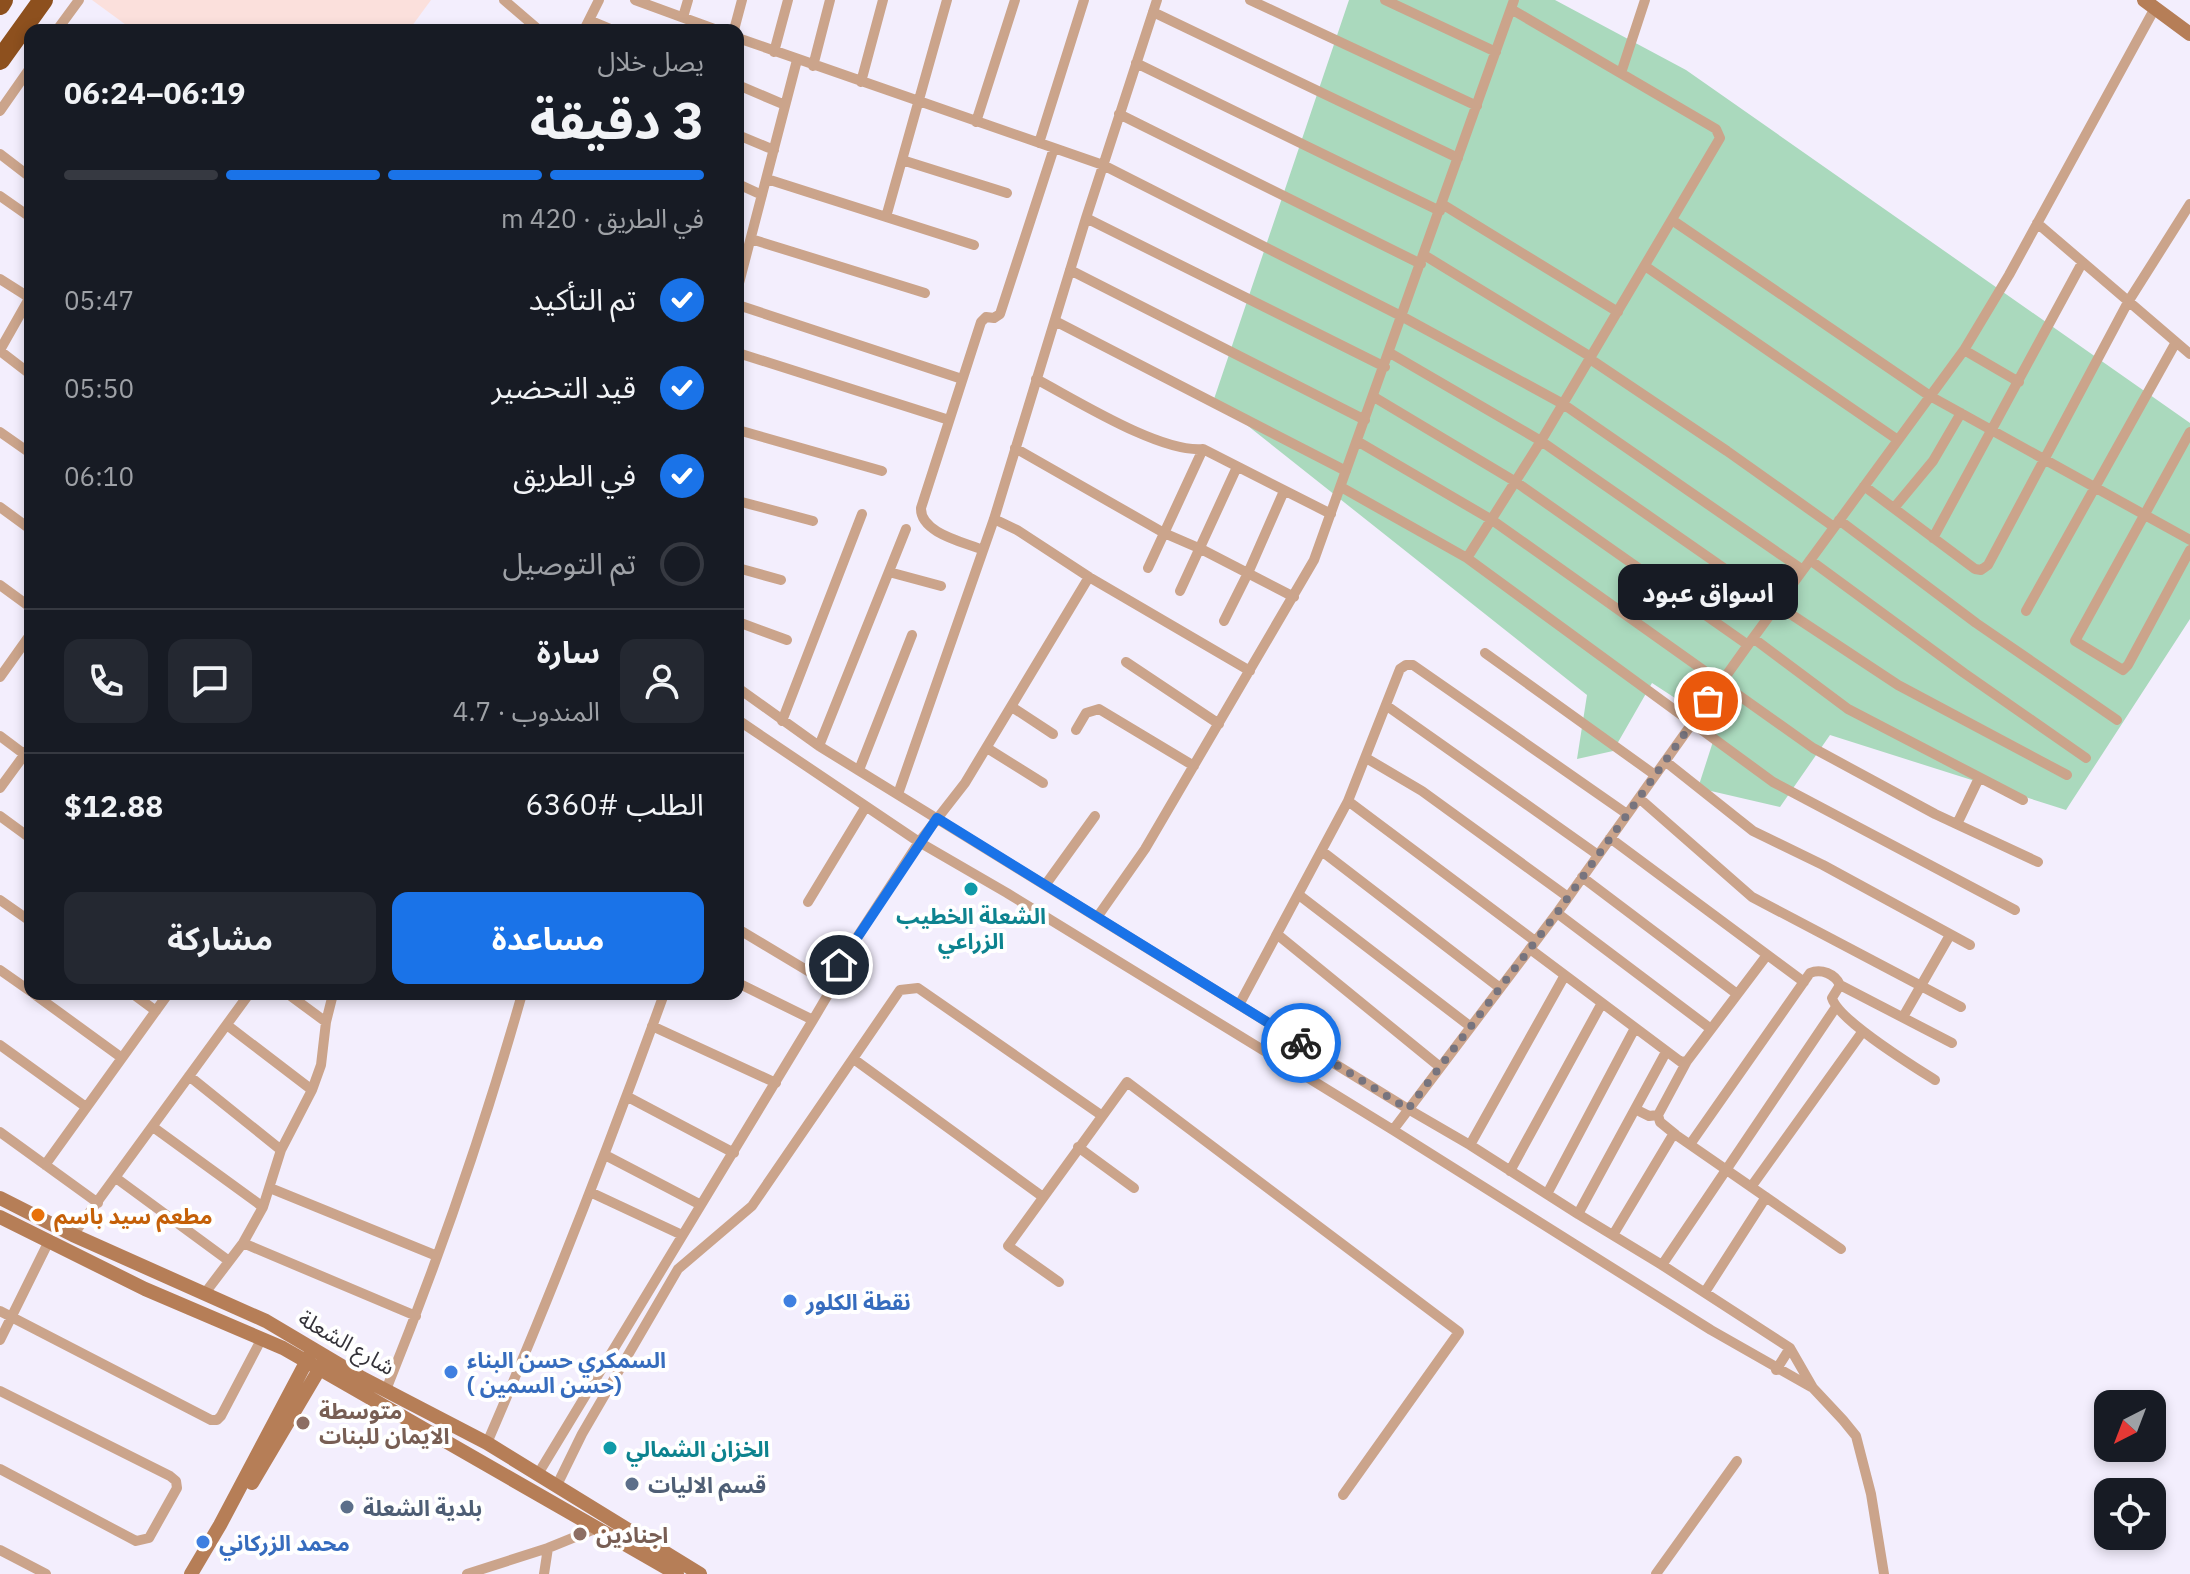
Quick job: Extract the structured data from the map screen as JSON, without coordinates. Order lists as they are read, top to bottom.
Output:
{
  "streets": {
    "main road": ["شارع الشعلة"]
  },
  "places": [
    "اسواق عبود",
    "الشعلة الخطيب الزراعي",
    "مطعم سيد باسم",
    "نقطة الكلور",
    "السمكري حسن البناء ( حسن السمين)",
    "متوسطة الايمان للبنات",
    "الخزان الشمالي",
    "قسم الاليات",
    "بلدية الشعلة",
    "اجنادين",
    "محمد الزركاني"
  ],
  "north": "bottom left",
  "page": {
    "heading": ["3 دقيقة", "يصل خلال", "06:19–06:24"],
    "panel": [
      "سارة",
      "المندوب · 4.7",
      "الطلب #6360",
      "$12.88"
    ],
    "bar": "في الطريق · 420 m",
    "list": [
      ["تم التأكيد", "05:47"],
      ["قيد التحضير", "05:50"],
      ["في الطريق", "06:10"],
      "تم التوصيل"
    ],
    "bubble": "اسواق عبود",
    "buttons": ["مساعدة", "مشاركة"]
  }
}
